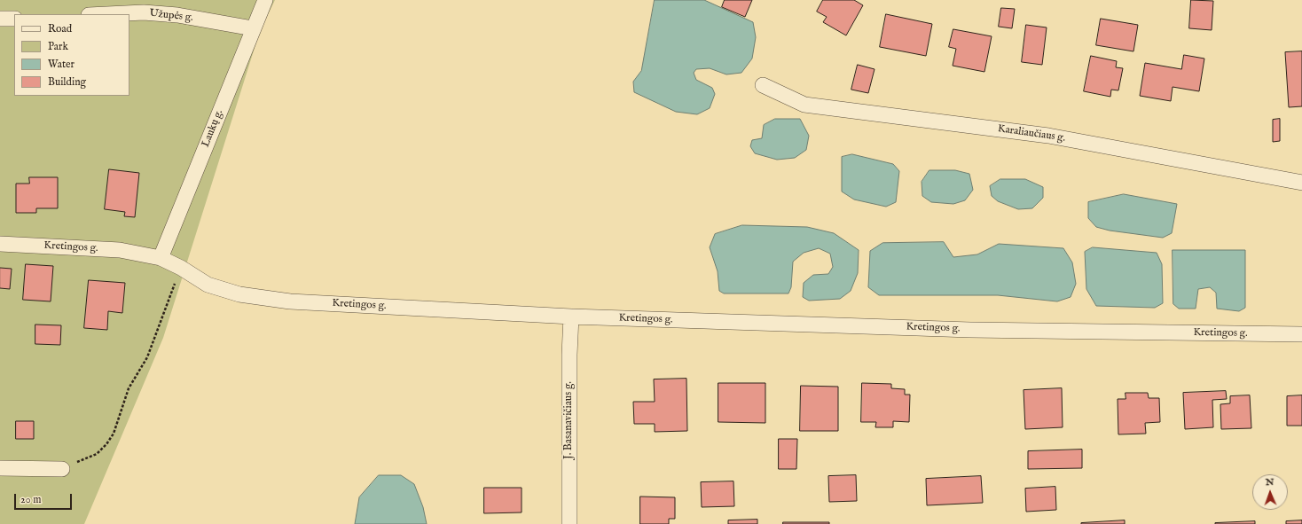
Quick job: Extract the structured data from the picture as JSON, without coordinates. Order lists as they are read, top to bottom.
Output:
{
  "streets": {
    "street": [
      "Užupės g.",
      "Laukų g.",
      "Karaliaučiaus g.",
      "Kretingos g.",
      "J. Basanavičiaus g."
    ]
  },
  "crossings": [
    ["Užupės g.", "Laukų g."],
    ["Laukų g.", "Kretingos g."],
    ["Kretingos g.", "J. Basanavičiaus g."]
  ],
  "legend": [
    "Road",
    "Park",
    "Water",
    "Building"
  ],
  "scale_bar": "20 m",
  "north": "top"
}
